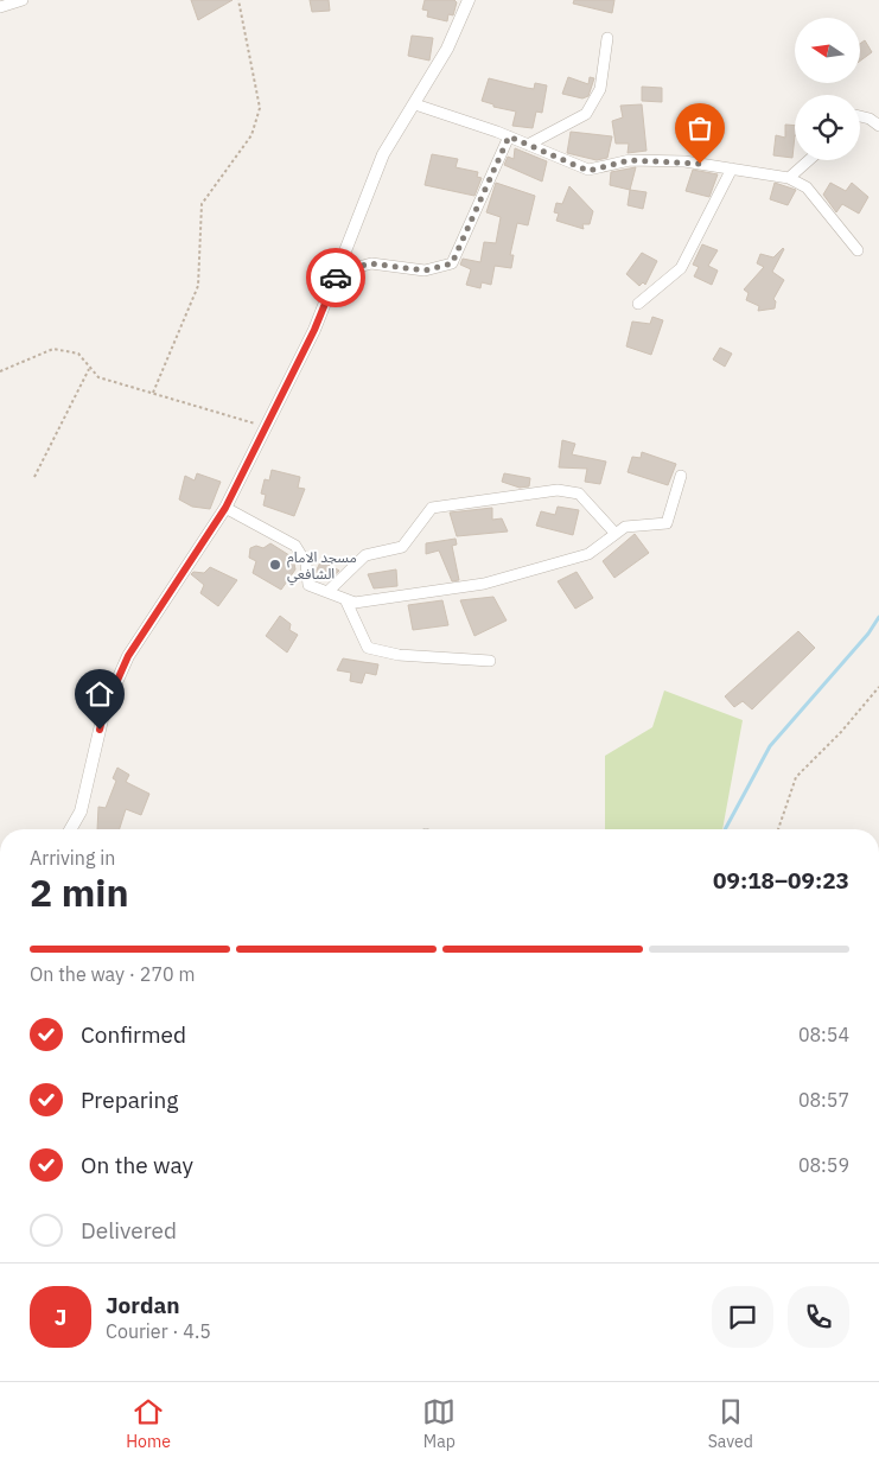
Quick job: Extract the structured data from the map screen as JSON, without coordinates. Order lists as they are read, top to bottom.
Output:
{
  "places": ["مسجد الامام الشافعي"],
  "north": "left",
  "page": {
    "heading": ["2 min", "Arriving in", "09:18–09:23"],
    "panel": ["Jordan", "Courier · 4.5"],
    "bar": "On the way · 270 m",
    "list": [
      ["Confirmed", "08:54"],
      ["Preparing", "08:57"],
      ["On the way", "08:59"],
      "Delivered"
    ],
    "round": "J",
    "tabs": ["Home", "Map", "Saved"]
  }
}
